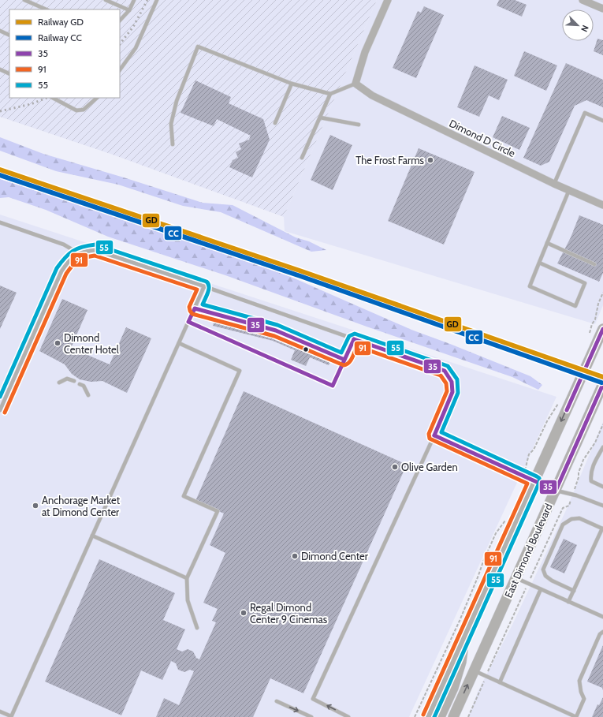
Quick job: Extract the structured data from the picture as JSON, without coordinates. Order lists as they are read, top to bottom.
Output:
{
  "streets": {
    "main road": ["East Dimond Boulevard"],
    "street": ["Dimond D Circle"]
  },
  "places": [
    "The Frost Farms",
    "Dimond Center Hotel",
    "Olive Garden",
    "Anchorage Market at Dimond Center",
    "Dimond Center",
    "Regal Dimond Center 9 Cinemas"
  ],
  "lines": [
    "rail line GD",
    "rail line CC",
    "transit line 55",
    "transit line 91",
    "transit line 35"
  ],
  "legend": [
    "Railway GD",
    "Railway CC",
    "35",
    "91",
    "55"
  ],
  "north": "bottom right"
}
